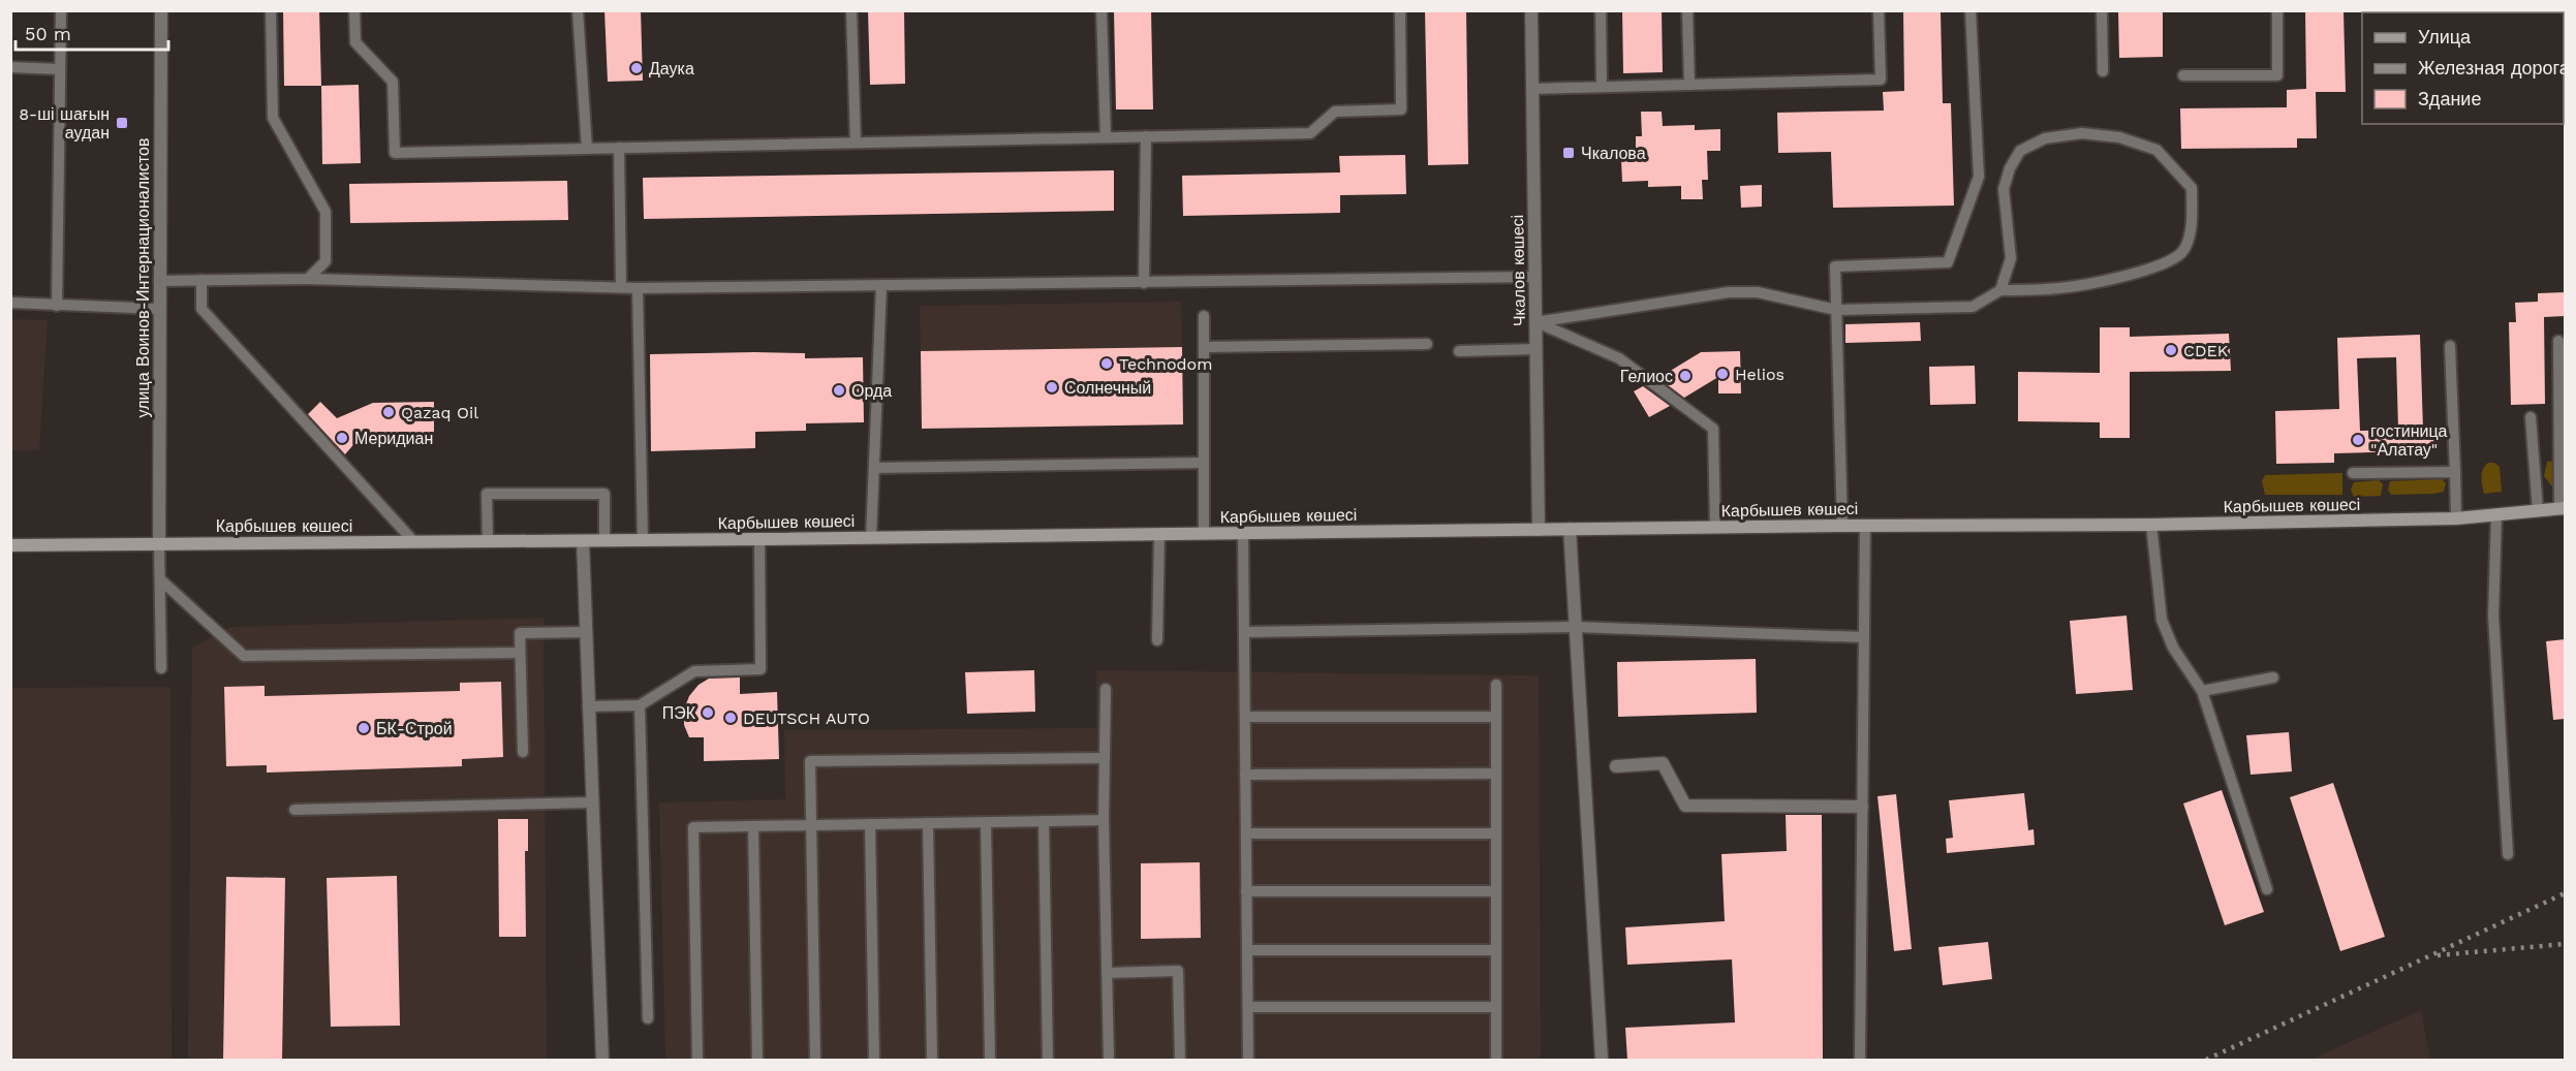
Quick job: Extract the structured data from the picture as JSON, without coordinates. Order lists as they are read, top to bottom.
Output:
{
  "streets": {
    "main road": ["Карбышев көшесі"],
    "street": ["Чкалов көшесі", "улица Воинов-Интернационалистов"]
  },
  "crossings": [
    ["Чкалов көшесі", "Карбышев көшесі"],
    ["улица Воинов-Интернационалистов", "Карбышев көшесі"]
  ],
  "places": {
    "other": [
      "Даука",
      "CDEK",
      "Technodom",
      "Helios",
      "Гелиос",
      "Солнечный",
      "Орда",
      "Qazaq Oil",
      "Меридиан",
      "гостиница \"Алатау\"",
      "ПЭК",
      "DEUTSCH AUTO",
      "БК-Строй"
    ],
    "transit": ["8-ші шағын аудан", "Чкалова"]
  },
  "legend": ["Улица", "Железная дорога", "Здание"],
  "scale_bar": "50 m"
}
